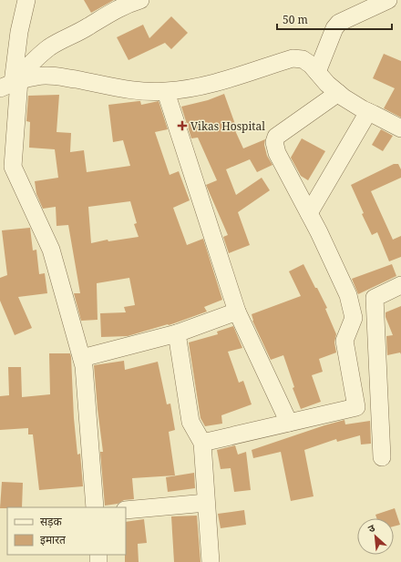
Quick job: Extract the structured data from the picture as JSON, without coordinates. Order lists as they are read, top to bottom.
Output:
{
  "places": {
    "health": ["Vikas Hospital"]
  },
  "legend": ["सड़क", "इमारत"],
  "scale_bar": "50 m",
  "north": "top left"
}
